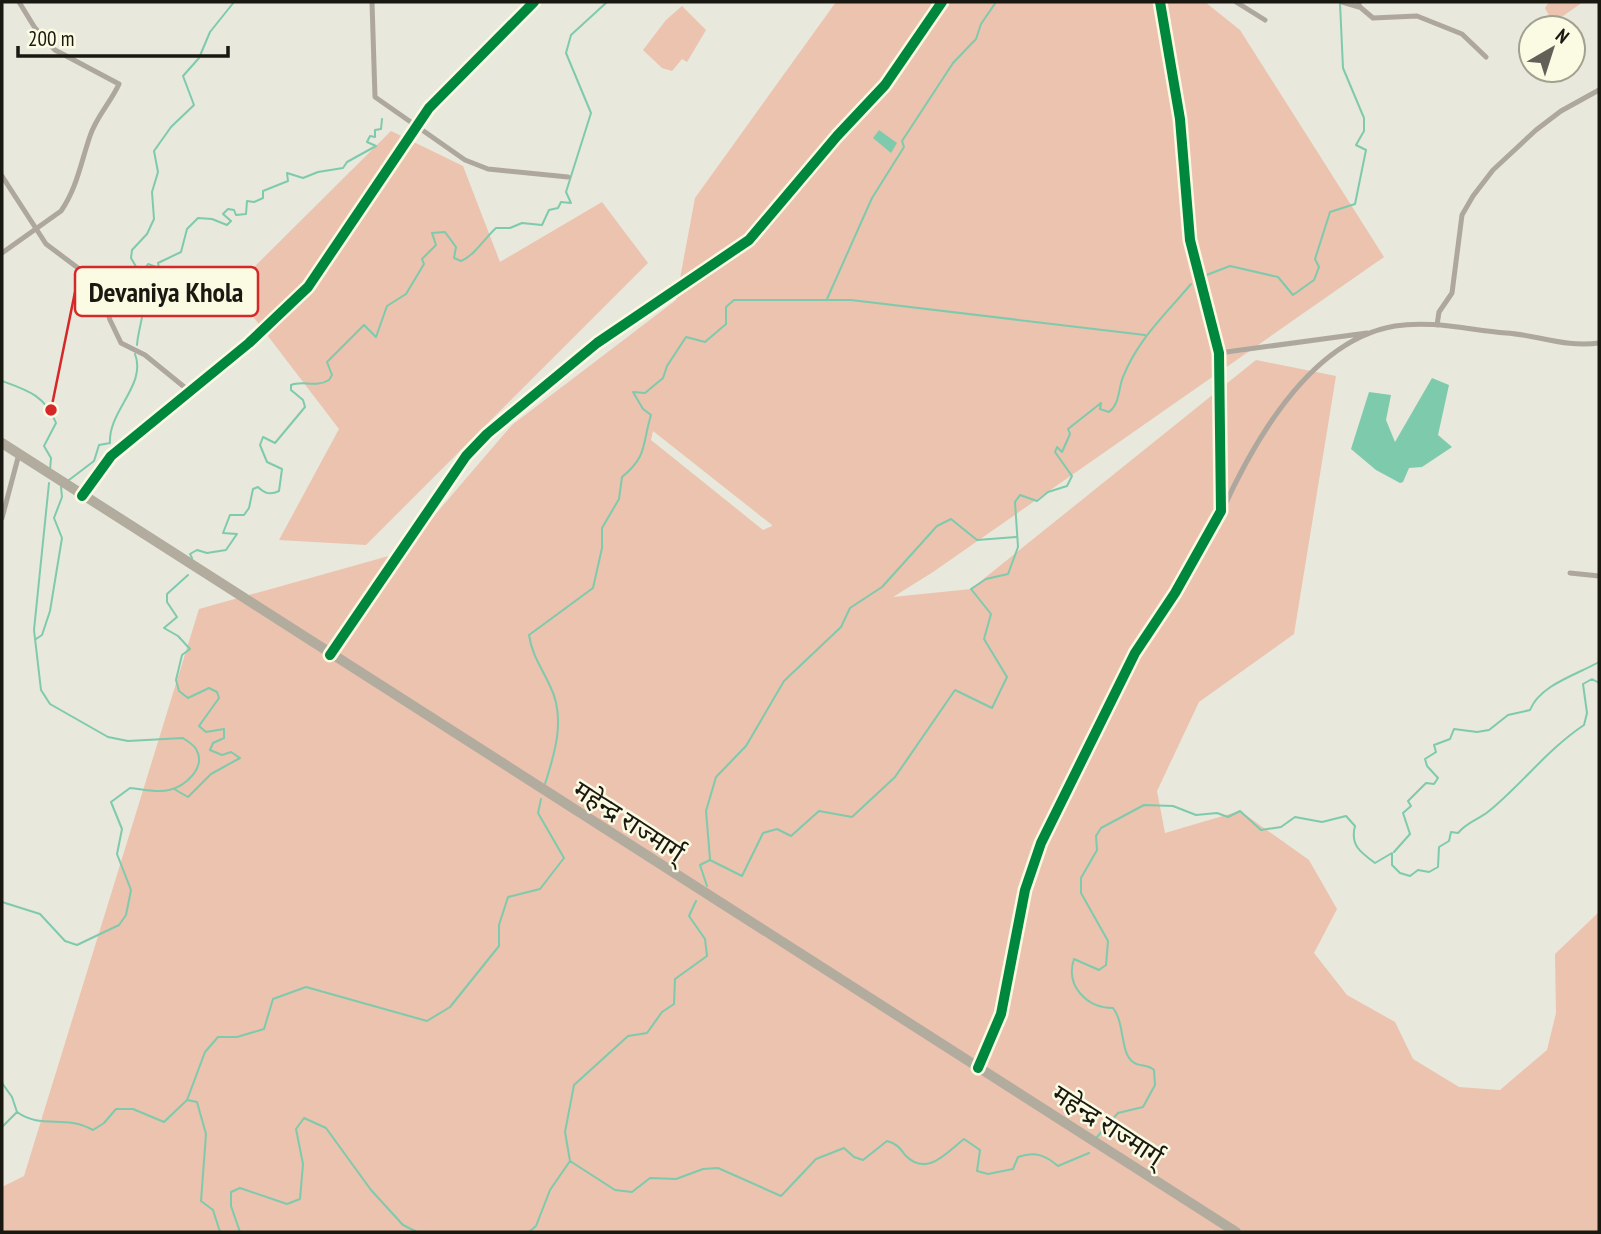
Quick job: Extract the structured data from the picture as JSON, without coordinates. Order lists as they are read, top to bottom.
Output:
{
  "streets": {
    "highway": ["महेन्द्र राज्मार्ग्"]
  },
  "places": ["Devaniya Khola"],
  "scale_bar": "200 m",
  "north": "top right"
}
